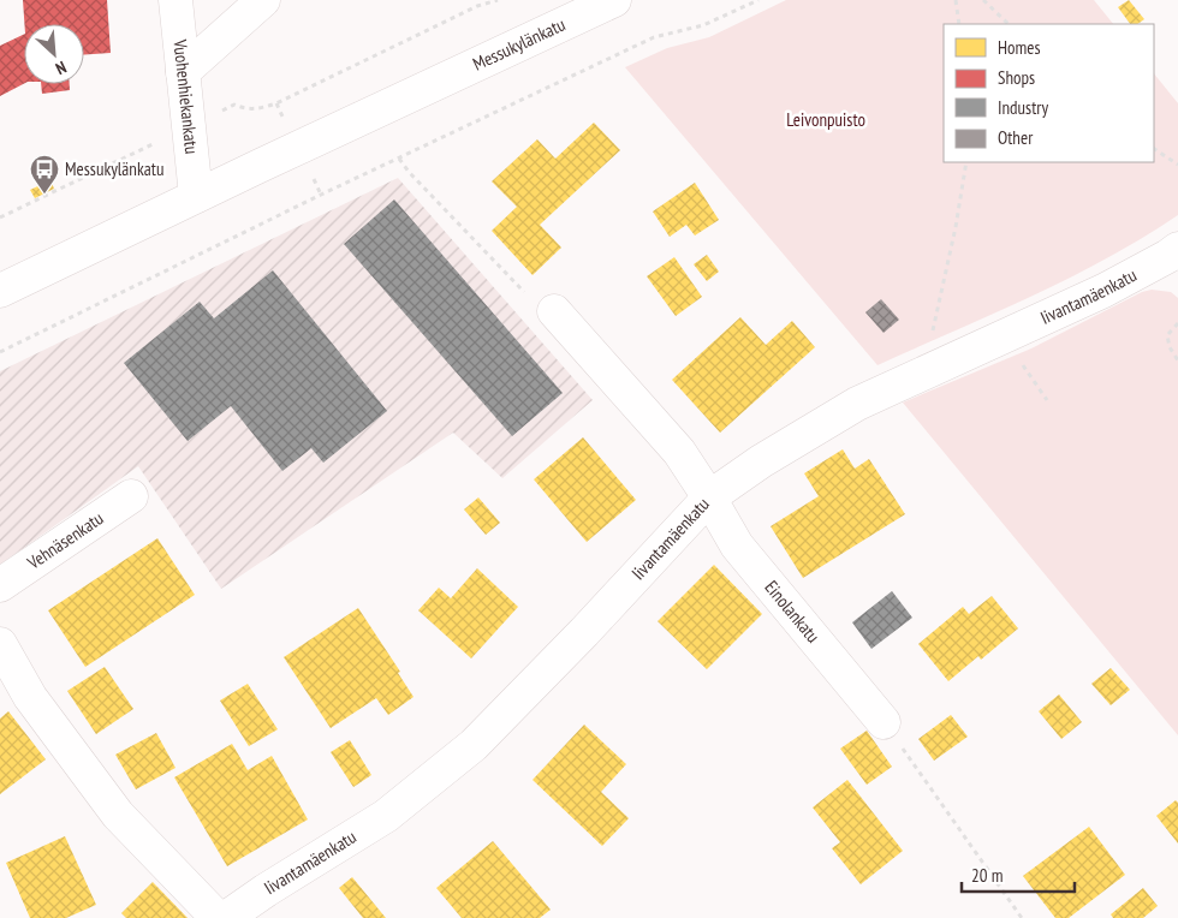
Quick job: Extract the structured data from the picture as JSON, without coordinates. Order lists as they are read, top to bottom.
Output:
{
  "streets": {
    "street": [
      "Messukylänkatu",
      "Vuohenhiekankatu",
      "Iivantamäenkatu",
      "Vehnäsenkatu",
      "Einolankatu"
    ]
  },
  "crossings": [
    ["Messukylänkatu", "Vuohenhiekankatu"],
    ["Iivantamäenkatu", "Einolankatu"]
  ],
  "parks": ["Leivonpuisto"],
  "places": {
    "bus stop": ["Messukylänkatu"]
  },
  "legend": [
    "Homes",
    "Shops",
    "Industry",
    "Other"
  ],
  "scale_bar": "20 m",
  "north": "bottom right"
}
